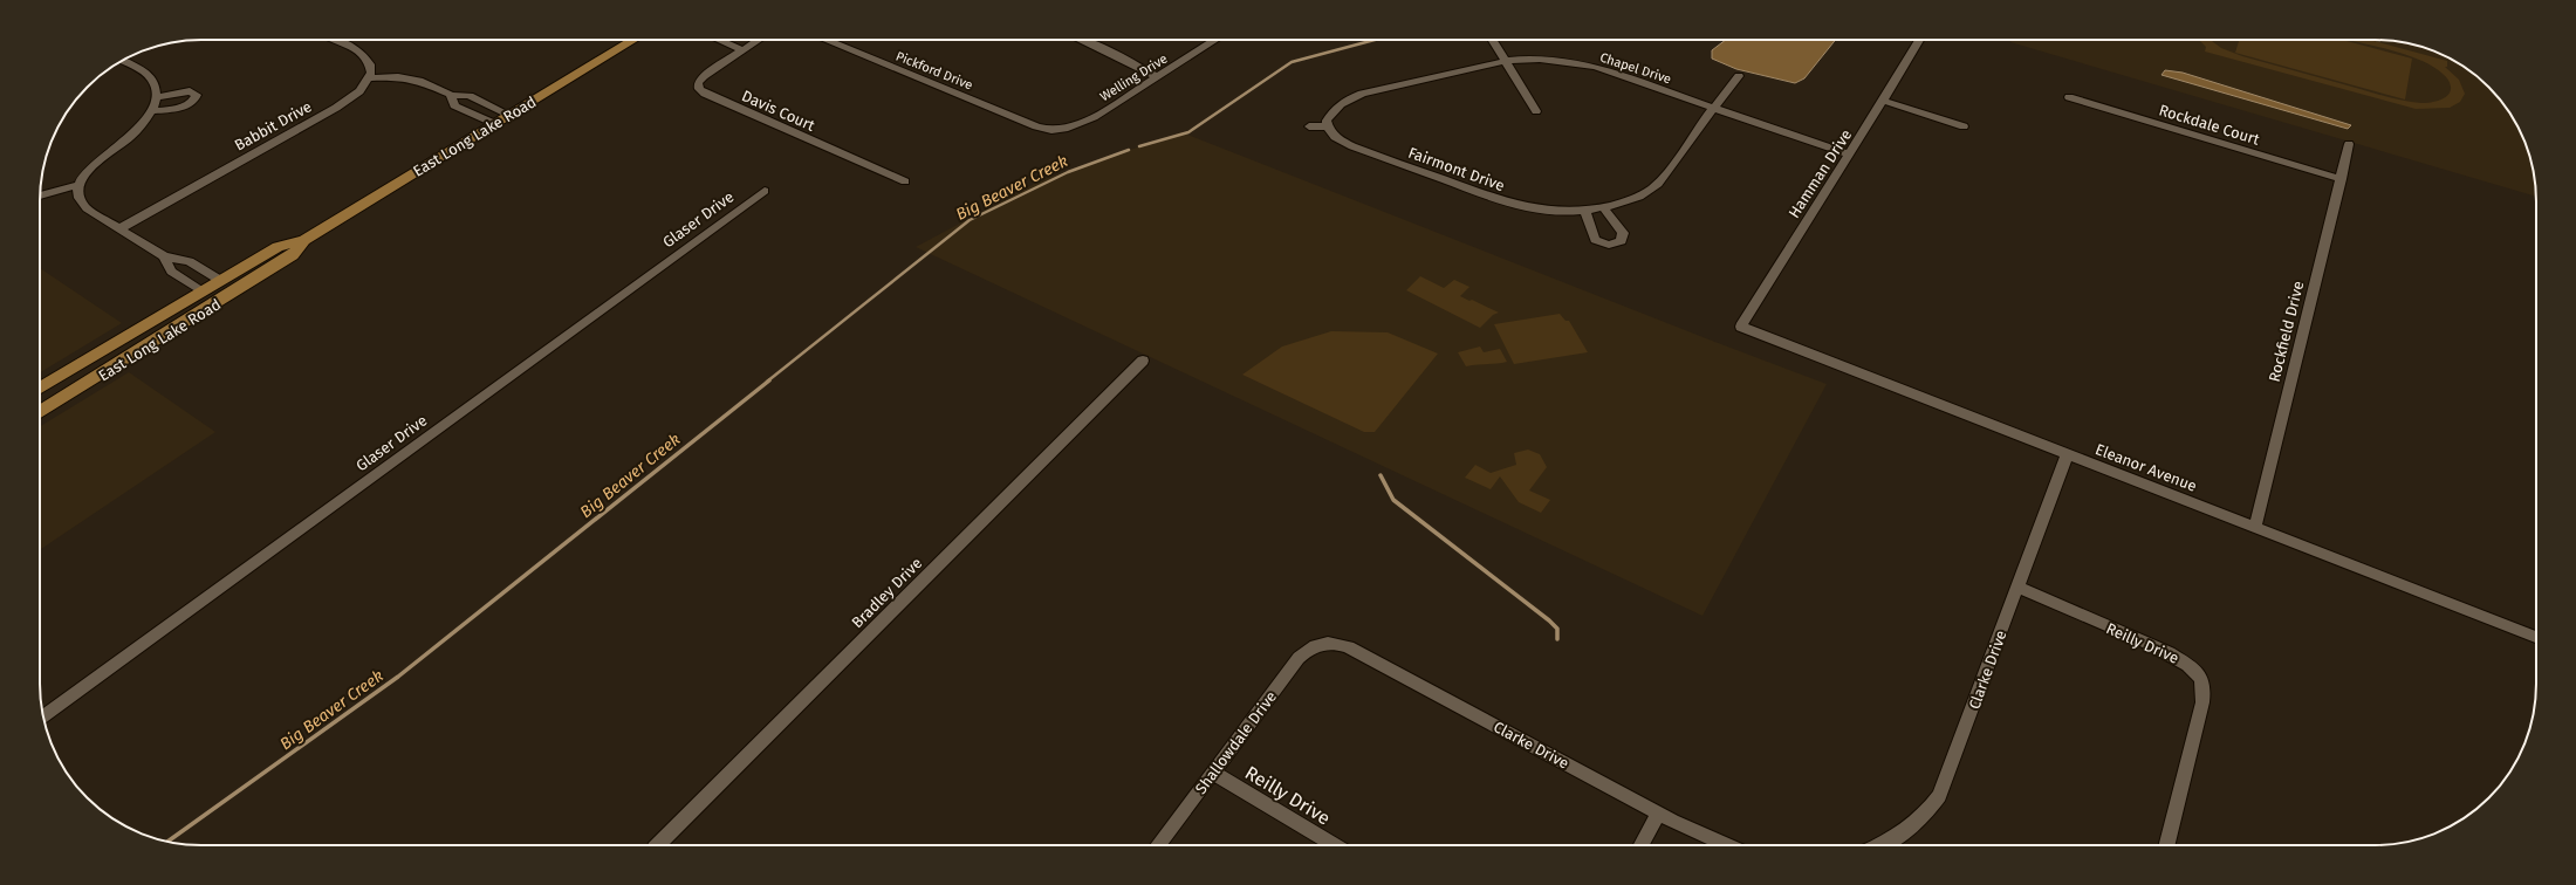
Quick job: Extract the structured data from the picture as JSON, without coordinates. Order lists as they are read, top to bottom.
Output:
{
  "streets": {
    "main road": ["East Long Lake Road"],
    "street": [
      "Chapel Drive",
      "Pickford Drive",
      "Welling Drive",
      "Davis Court",
      "Rockdale Court",
      "Babbit Drive",
      "Fairmont Drive",
      "Hamman Drive",
      "Glaser Drive",
      "Rockfield Drive",
      "Eleanor Avenue",
      "Bradley Drive",
      "Reilly Drive",
      "Clarke Drive",
      "Shallowdale Drive"
    ]
  },
  "crossings": [
    ["Chapel Drive", "Fairmont Drive"],
    ["Chapel Drive", "Hamman Drive"],
    ["Pickford Drive", "Welling Drive"],
    ["Rockdale Court", "Rockfield Drive"],
    ["Hamman Drive", "Eleanor Avenue"],
    ["Rockfield Drive", "Eleanor Avenue"],
    ["Eleanor Avenue", "Clarke Drive"],
    ["Reilly Drive", "Clarke Drive"],
    ["Reilly Drive", "Shallowdale Drive"],
    ["Clarke Drive", "Shallowdale Drive"]
  ],
  "water": ["Big Beaver Creek"]
}
